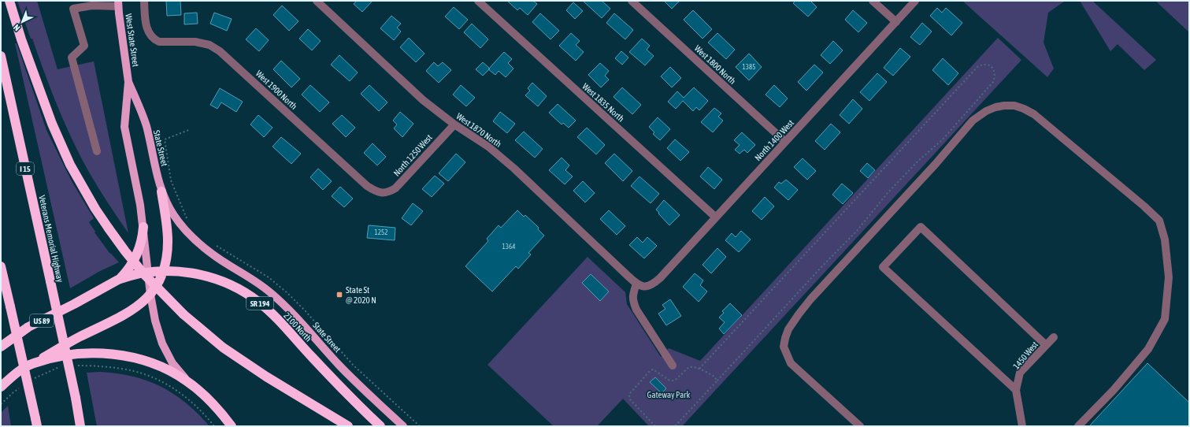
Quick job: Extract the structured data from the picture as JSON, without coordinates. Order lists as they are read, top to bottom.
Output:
{
  "streets": {
    "highway": [
      "I 15",
      "Veterans Memorial Highway",
      "SR 194",
      "US 89",
      "2100 North"
    ],
    "main road": ["West State Street", "State Street"],
    "street": [
      "West 1800 North",
      "West 1900 North",
      "West 1835 North",
      "West 1870 North",
      "North 1400 West",
      "North 1250 West",
      "1450 West"
    ]
  },
  "crossings": [
    ["West State Street", "State Street"],
    ["West 1800 North", "North 1400 West"],
    ["West 1900 North", "North 1250 West"],
    ["West 1835 North", "North 1400 West"],
    ["West 1870 North", "North 1400 West"],
    ["West 1870 North", "North 1250 West"],
    ["SR 194", "US 89"],
    ["SR 194", "2100 North"]
  ],
  "parks": ["Gateway Park"],
  "places": {
    "transit": ["State St @ 2020 N"]
  },
  "house_numbers": ["1385", "1252", "1364"],
  "north": "bottom left"
}
